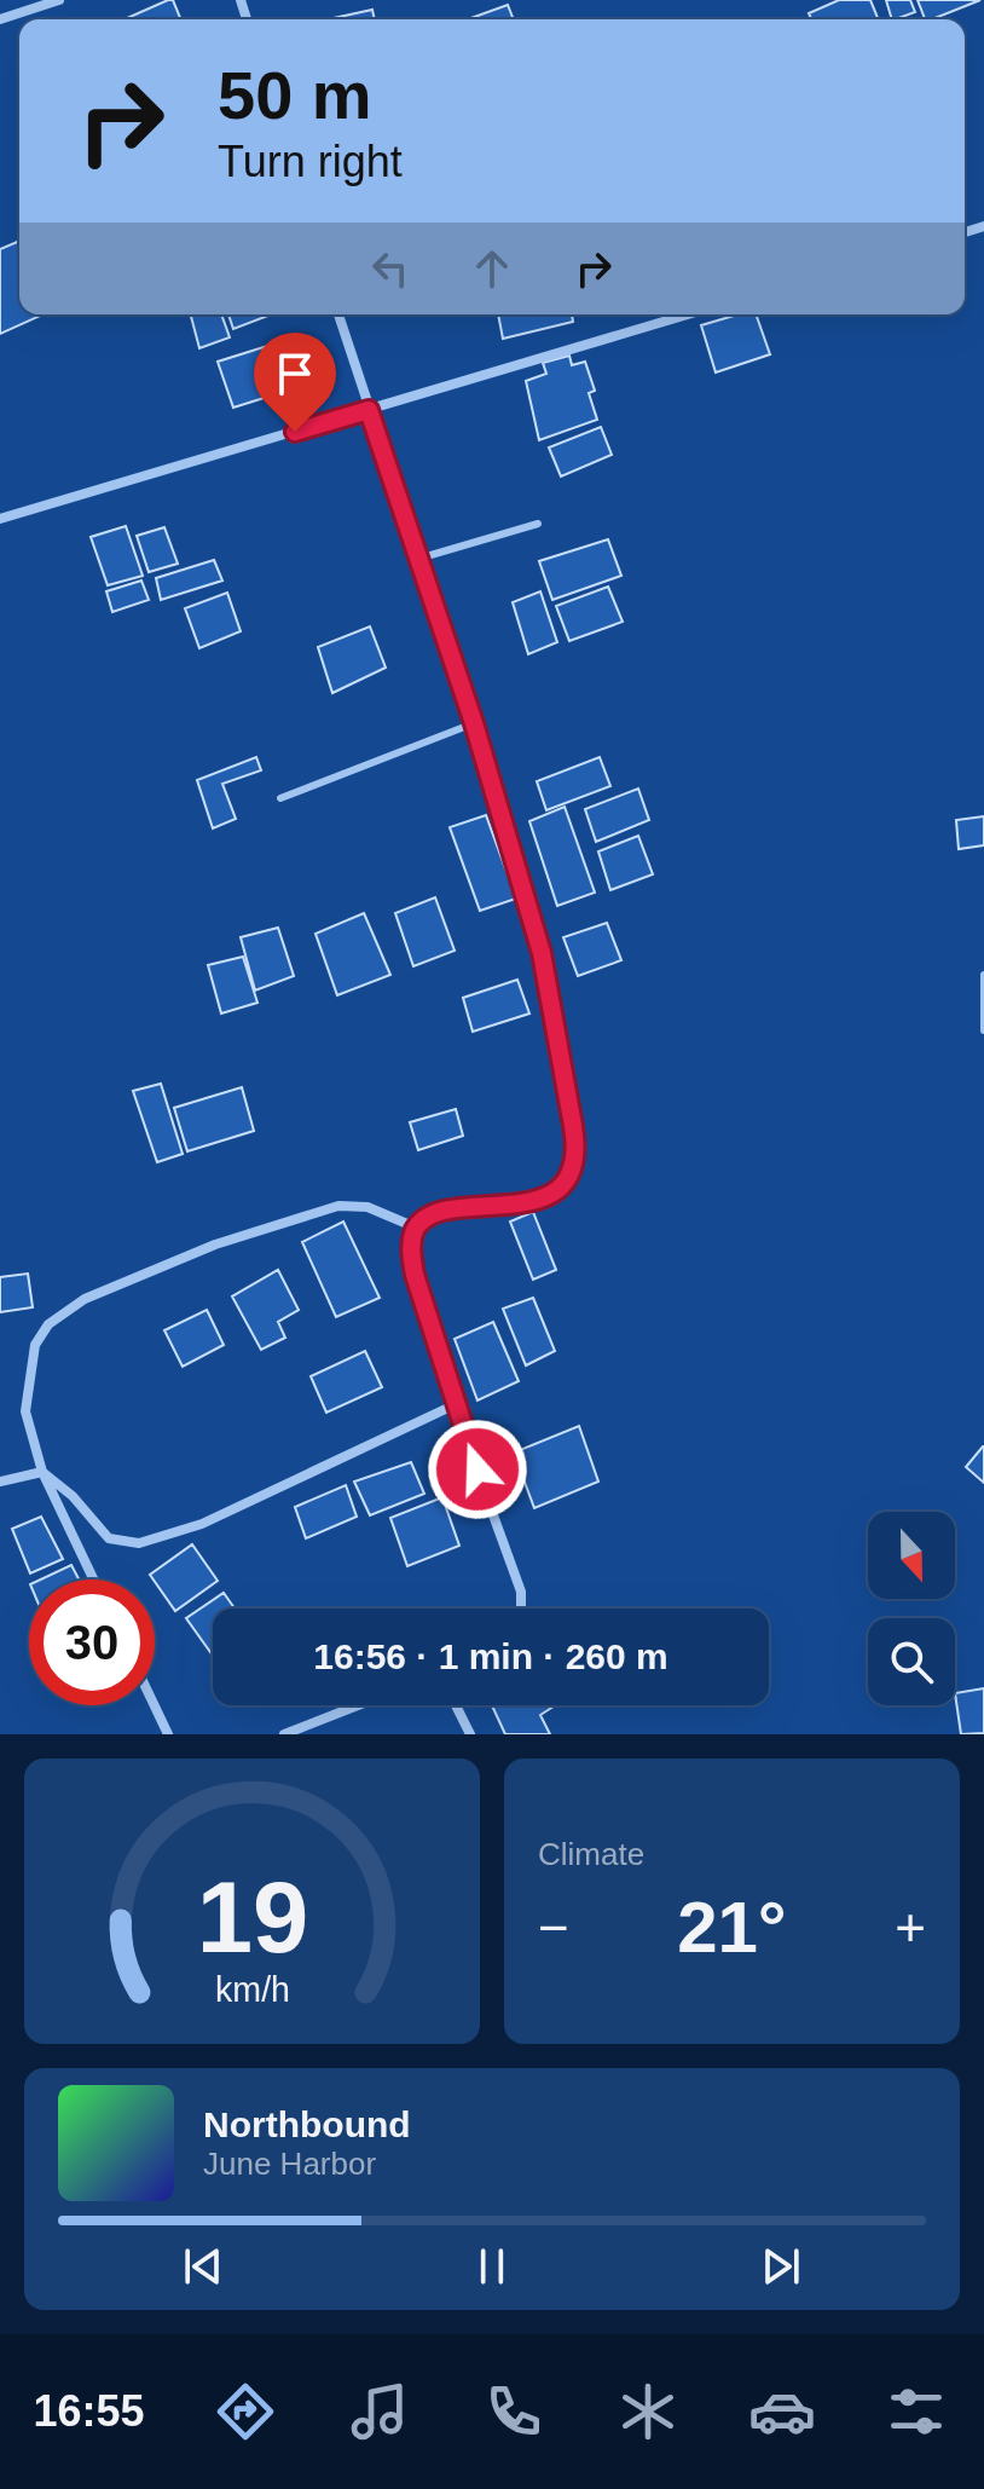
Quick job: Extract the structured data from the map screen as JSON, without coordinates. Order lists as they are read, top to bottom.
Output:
{
  "north": "bottom",
  "page": {
    "turn": ["50 m", "Turn right"],
    "limit": "30",
    "trip": "16:56 · 1 min · 260 m",
    "tile": "Climate",
    "heat": ["−", "21°", "+"],
    "song": ["Northbound", "June Harbor"],
    "tabs": "16:55",
    "gauge": ["19", "km/h"]
  }
}
